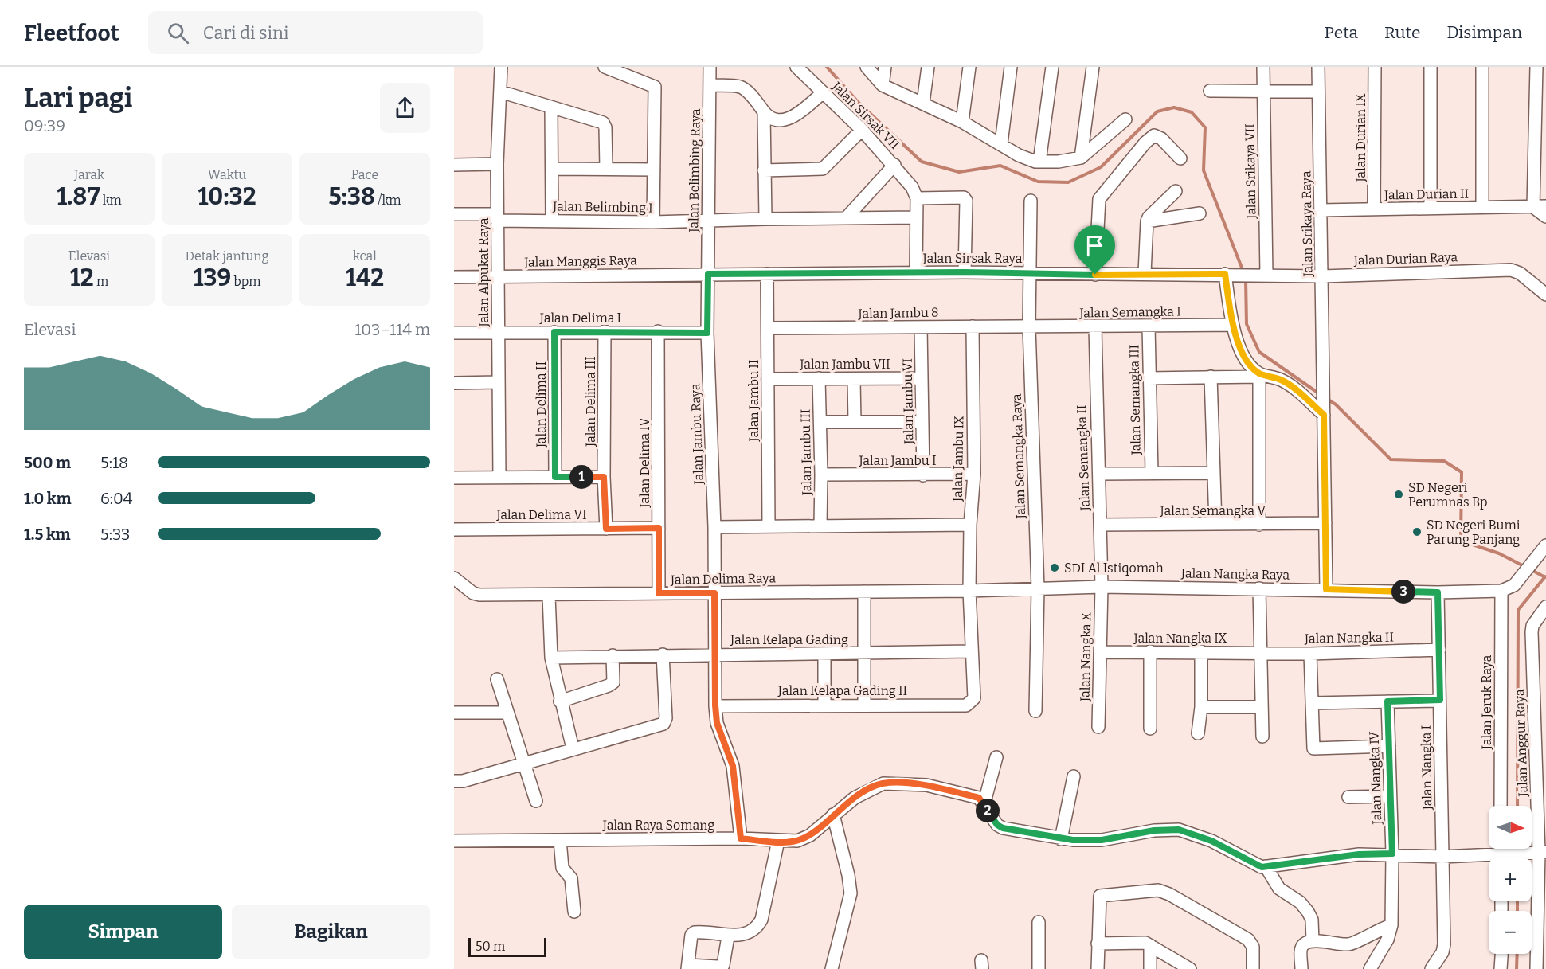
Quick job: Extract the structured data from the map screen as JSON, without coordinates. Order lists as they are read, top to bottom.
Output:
{
  "streets": {
    "street": [
      "Jalan Sirsak VII",
      "Jalan Durian IX",
      "Jalan Belimbing Raya",
      "Jalan Srikaya VII",
      "Jalan Durian II",
      "Jalan Belimbing I",
      "Jalan Srikaya Raya",
      "Jalan Sirsak Raya",
      "Jalan Durian Raya",
      "Jalan Manggis Raya",
      "Jalan Alpukat Raya",
      "Jalan Semangka I",
      "Jalan Jambu 8",
      "Jalan Delima I",
      "Jalan Jambu VII",
      "Jalan Semangka III",
      "Jalan Jambu II",
      "Jalan Delima III",
      "Jalan Jambu VI",
      "Jalan Delima II",
      "Jalan Jambu Raya",
      "Jalan Jambu III",
      "Jalan Semangka Raya",
      "Jalan Semangka II",
      "Jalan Jambu IX",
      "Jalan Jambu I",
      "Jalan Delima IV",
      "Jalan Semangka V",
      "Jalan Delima VI",
      "Jalan Nangka Raya",
      "Jalan Delima Raya",
      "Jalan Nangka IX",
      "Jalan Nangka II",
      "Jalan Kelapa Gading",
      "Jalan Nangka X",
      "Jalan Kelapa Gading II",
      "Jalan Jeruk Raya",
      "Jalan Anggur Raya",
      "Jalan Nangka I",
      "Jalan Nangka IV",
      "Jalan Raya Somang"
    ]
  },
  "crossings": [
    ["Jalan Durian IX", "Jalan Durian II"],
    ["Jalan Belimbing Raya", "Jalan Belimbing I"],
    ["Jalan Belimbing Raya", "Jalan Sirsak Raya"],
    ["Jalan Belimbing Raya", "Jalan Manggis Raya"],
    ["Jalan Belimbing Raya", "Jalan Jambu Raya"],
    ["Jalan Srikaya VII", "Jalan Sirsak Raya"],
    ["Jalan Srikaya VII", "Jalan Durian Raya"],
    ["Jalan Durian II", "Jalan Srikaya Raya"],
    ["Jalan Belimbing I", "Jalan Alpukat Raya"],
    ["Jalan Srikaya Raya", "Jalan Durian Raya"],
    ["Jalan Sirsak Raya", "Jalan Durian Raya"],
    ["Jalan Sirsak Raya", "Jalan Manggis Raya"],
    ["Jalan Sirsak Raya", "Jalan Jambu II"],
    ["Jalan Sirsak Raya", "Jalan Jambu Raya"],
    ["Jalan Sirsak Raya", "Jalan Semangka Raya"],
    ["Jalan Manggis Raya", "Jalan Alpukat Raya"],
    ["Jalan Manggis Raya", "Jalan Jambu Raya"],
    ["Jalan Alpukat Raya", "Jalan Delima I"],
    ["Jalan Semangka I", "Jalan Jambu 8"],
    ["Jalan Semangka I", "Jalan Semangka III"],
    ["Jalan Semangka I", "Jalan Semangka Raya"],
    ["Jalan Semangka I", "Jalan Semangka II"],
    ["Jalan Jambu 8", "Jalan Jambu II"],
    ["Jalan Jambu 8", "Jalan Jambu VI"],
    ["Jalan Jambu 8", "Jalan Semangka Raya"],
    ["Jalan Jambu 8", "Jalan Jambu IX"],
    ["Jalan Delima I", "Jalan Delima III"],
    ["Jalan Delima I", "Jalan Delima II"],
    ["Jalan Delima I", "Jalan Jambu Raya"],
    ["Jalan Delima I", "Jalan Delima IV"],
    ["Jalan Jambu VII", "Jalan Jambu II"],
    ["Jalan Jambu VII", "Jalan Jambu VI"],
    ["Jalan Jambu VII", "Jalan Jambu III"],
    ["Jalan Delima III", "Jalan Delima VI"],
    ["Jalan Jambu VI", "Jalan Jambu I"],
    ["Jalan Jambu Raya", "Jalan Delima Raya"],
    ["Jalan Jambu Raya", "Jalan Kelapa Gading"],
    ["Jalan Jambu Raya", "Jalan Kelapa Gading II"],
    ["Jalan Jambu Raya", "Jalan Raya Somang"],
    ["Jalan Jambu III", "Jalan Jambu I"],
    ["Jalan Semangka Raya", "Jalan Nangka Raya"],
    ["Jalan Semangka II", "Jalan Semangka V"],
    ["Jalan Semangka II", "Jalan Nangka Raya"],
    ["Jalan Semangka II", "Jalan Nangka X"],
    ["Jalan Jambu IX", "Jalan Jambu I"],
    ["Jalan Jambu IX", "Jalan Nangka Raya"],
    ["Jalan Jambu IX", "Jalan Delima Raya"],
    ["Jalan Jambu IX", "Jalan Kelapa Gading"],
    ["Jalan Jambu IX", "Jalan Kelapa Gading II"],
    ["Jalan Delima IV", "Jalan Delima VI"],
    ["Jalan Delima IV", "Jalan Delima Raya"],
    ["Jalan Nangka Raya", "Jalan Delima Raya"],
    ["Jalan Nangka Raya", "Jalan Nangka X"],
    ["Jalan Nangka Raya", "Jalan Jeruk Raya"],
    ["Jalan Nangka Raya", "Jalan Nangka I"],
    ["Jalan Nangka IX", "Jalan Nangka II"],
    ["Jalan Nangka IX", "Jalan Nangka X"],
    ["Jalan Nangka II", "Jalan Nangka I"],
    ["Jalan Anggur Raya", "Jalan Raya Somang"],
    ["Jalan Nangka I", "Jalan Raya Somang"],
    ["Jalan Nangka IV", "Jalan Raya Somang"]
  ],
  "places": ["SD Negeri Perumnas Bp", "SD Negeri Bumi Parung Panjang", "SDI Al Istiqomah"],
  "scale_bar": "50 m",
  "north": "right",
  "page": {
    "header": "Fleetfoot",
    "search": "Cari di sini",
    "nav": ["Peta", "Rute", "Disimpan"],
    "heading": ["Lari pagi", "09:39"],
    "stats": [
      ["Jarak", "1.87 km"],
      ["Waktu", "10:32"],
      ["Pace", "5:38 /km"],
      ["Elevasi", "12 m"],
      ["Detak jantung", "139 bpm"],
      ["kcal", "142"]
    ],
    "chart": ["Elevasi", "103–114 m"],
    "list": [
      {
        "name": "500 m",
        "note": "5:18"
      },
      {
        "name": "1.0 km",
        "note": "6:04"
      },
      {
        "name": "1.5 km",
        "note": "5:33"
      }
    ],
    "pins": ["1", "3", "2"],
    "map_buttons": ["+", "−"],
    "buttons": ["Simpan", "Bagikan"],
    "scale": "50 m"
  }
}
